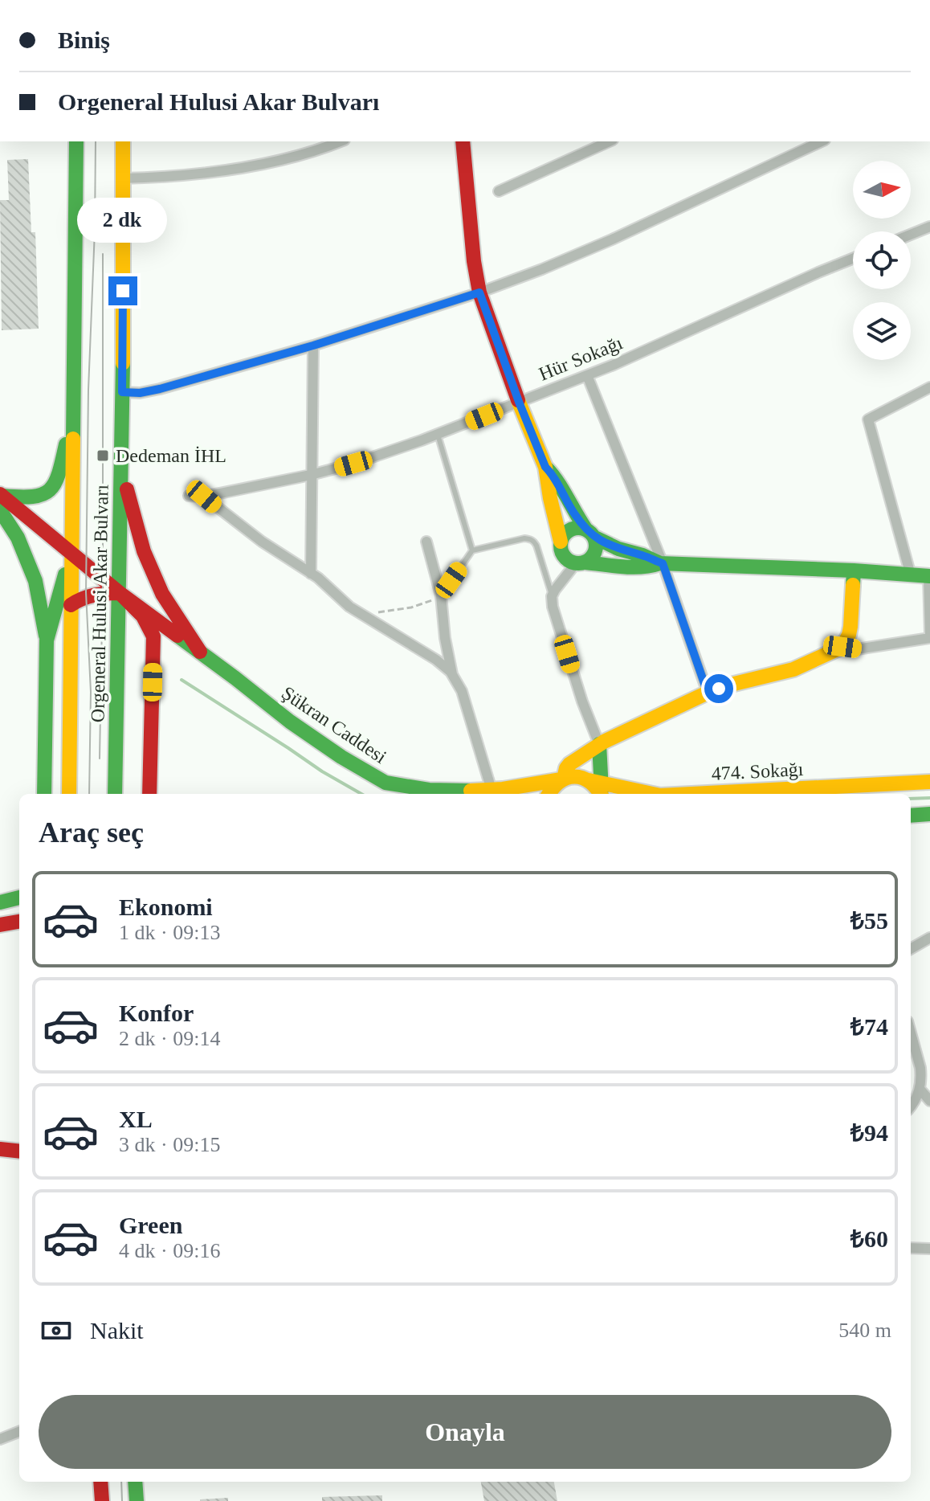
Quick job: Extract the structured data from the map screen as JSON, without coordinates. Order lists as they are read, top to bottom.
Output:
{
  "streets": {
    "street": [
      "Hür Sokağı",
      "Orgeneral Hulusi Akar Bulvarı",
      "Şükran Caddesi",
      "474. Sokağı"
    ]
  },
  "crossings": [
    ["Orgeneral Hulusi Akar Bulvarı", "Şükran Caddesi"],
    ["Şükran Caddesi", "474. Sokağı"]
  ],
  "places": {
    "transit": ["Dedeman İHL"]
  },
  "north": "right",
  "page": {
    "banner": ["Biniş", "Orgeneral Hulusi Akar Bulvarı"],
    "bubble": "2 dk",
    "heading": "Araç seç",
    "list": [
      {
        "name": "Ekonomi",
        "note": "1 dk · 09:13",
        "value": "₺55"
      },
      {
        "name": "Konfor",
        "note": "2 dk · 09:14",
        "value": "₺74"
      },
      {
        "name": "XL",
        "note": "3 dk · 09:15",
        "value": "₺94"
      },
      {
        "name": "Green",
        "note": "4 dk · 09:16",
        "value": "₺60"
      }
    ],
    "pay": ["Nakit", "540 m"],
    "buttons": "Onayla"
  }
}
